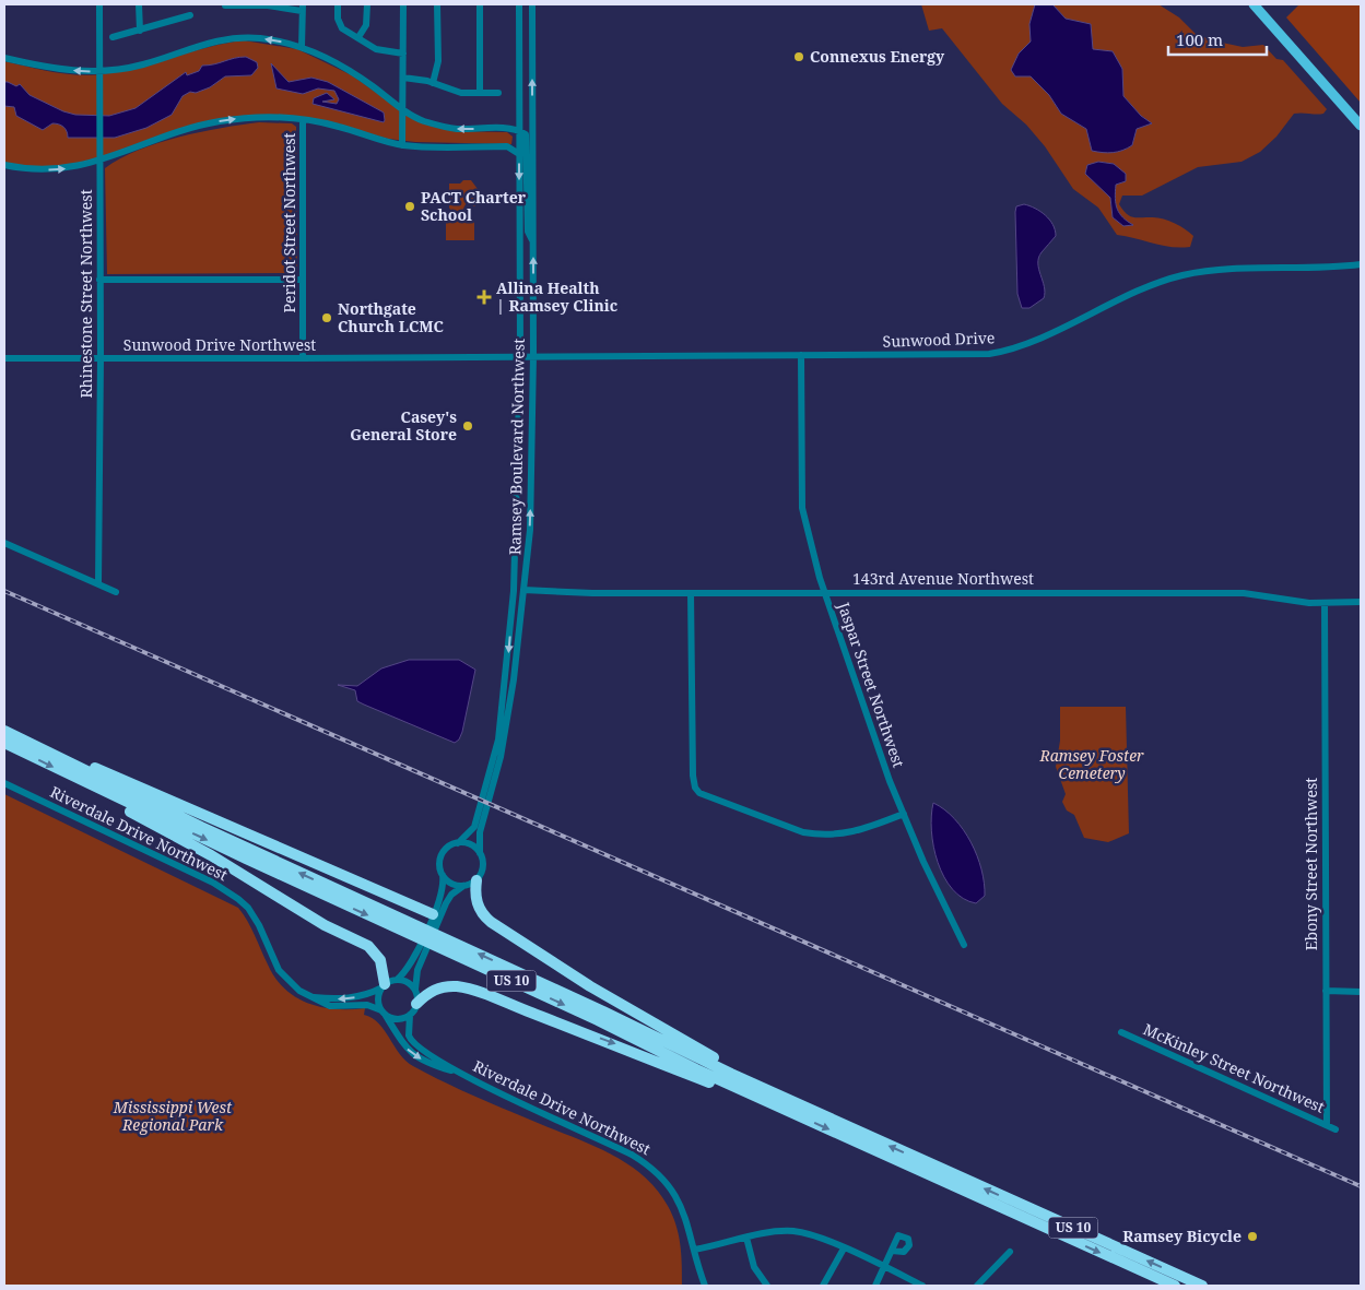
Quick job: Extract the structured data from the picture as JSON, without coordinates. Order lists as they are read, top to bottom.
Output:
{
  "streets": {
    "highway": ["US 10"],
    "street": [
      "Peridot Street Northwest",
      "Rhinestone Street Northwest",
      "Sunwood Drive",
      "Sunwood Drive Northwest",
      "Ramsey Boulevard Northwest",
      "143rd Avenue Northwest",
      "Jaspar Street Northwest",
      "Riverdale Drive Northwest",
      "Ebony Street Northwest",
      "McKinley Street Northwest"
    ]
  },
  "crossings": [
    ["Peridot Street Northwest", "Sunwood Drive Northwest"],
    ["Rhinestone Street Northwest", "Sunwood Drive Northwest"],
    ["Sunwood Drive", "Sunwood Drive Northwest"],
    ["Sunwood Drive", "Ramsey Boulevard Northwest"],
    ["Sunwood Drive", "Jaspar Street Northwest"],
    ["Sunwood Drive Northwest", "Ramsey Boulevard Northwest"],
    ["Ramsey Boulevard Northwest", "143rd Avenue Northwest"],
    ["143rd Avenue Northwest", "Jaspar Street Northwest"],
    ["143rd Avenue Northwest", "Ebony Street Northwest"],
    ["Ebony Street Northwest", "McKinley Street Northwest"]
  ],
  "parks": ["Ramsey Foster Cemetery", "Mississippi West Regional Park"],
  "places": {
    "other": [
      "Connexus Energy",
      "PACT Charter School",
      "Northgate Church LCMC",
      "Casey's General Store",
      "Ramsey Bicycle"
    ],
    "health": ["Allina Health | Ramsey Clinic"]
  },
  "scale_bar": "100 m"
}
